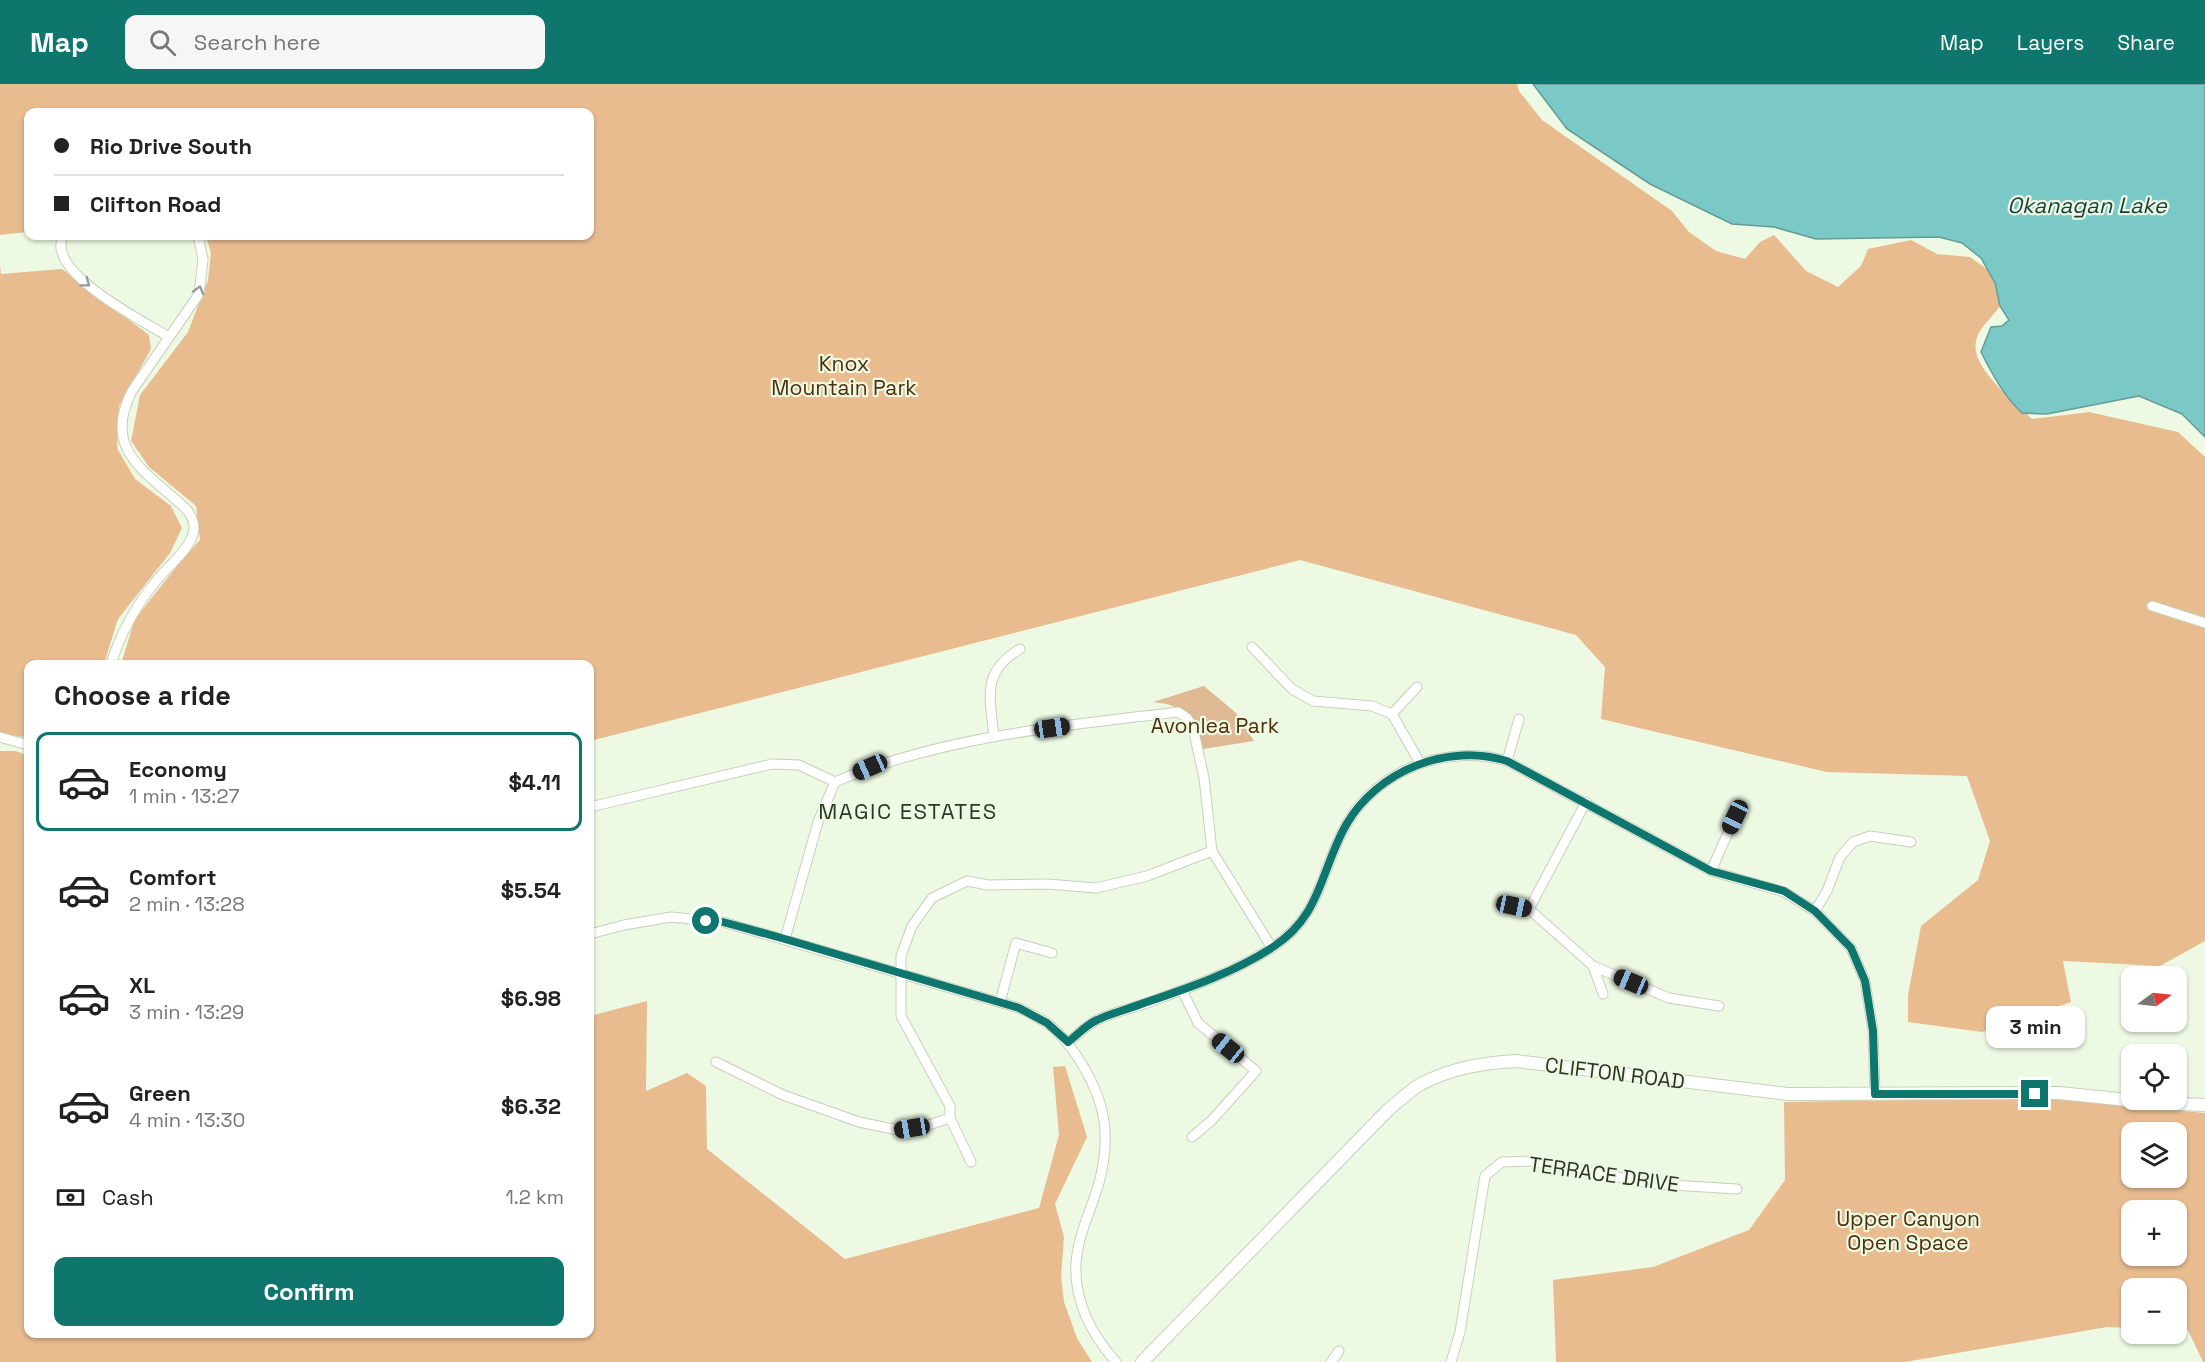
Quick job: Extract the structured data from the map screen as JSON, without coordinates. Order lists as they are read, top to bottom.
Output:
{
  "streets": {
    "street": ["CLIFTON ROAD", "TERRACE DRIVE"]
  },
  "districts": ["MAGIC ESTATES"],
  "water": ["Okanagan Lake"],
  "parks": ["Knox Mountain Park", "Avonlea Park", "Upper Canyon Open Space"],
  "north": "right",
  "page": {
    "header": "Map",
    "search": "Search here",
    "nav": ["Map", "Layers", "Share"],
    "banner": ["Rio Drive South", "Clifton Road"],
    "heading": "Choose a ride",
    "list": [
      {
        "name": "Economy",
        "note": "1 min · 13:27",
        "value": "$4.11"
      },
      {
        "name": "Comfort",
        "note": "2 min · 13:28",
        "value": "$5.54"
      },
      {
        "name": "XL",
        "note": "3 min · 13:29",
        "value": "$6.98"
      },
      {
        "name": "Green",
        "note": "4 min · 13:30",
        "value": "$6.32"
      }
    ],
    "map_buttons": ["+", "−"],
    "bubble": "3 min",
    "pay": ["Cash", "1.2 km"],
    "buttons": "Confirm"
  }
}
